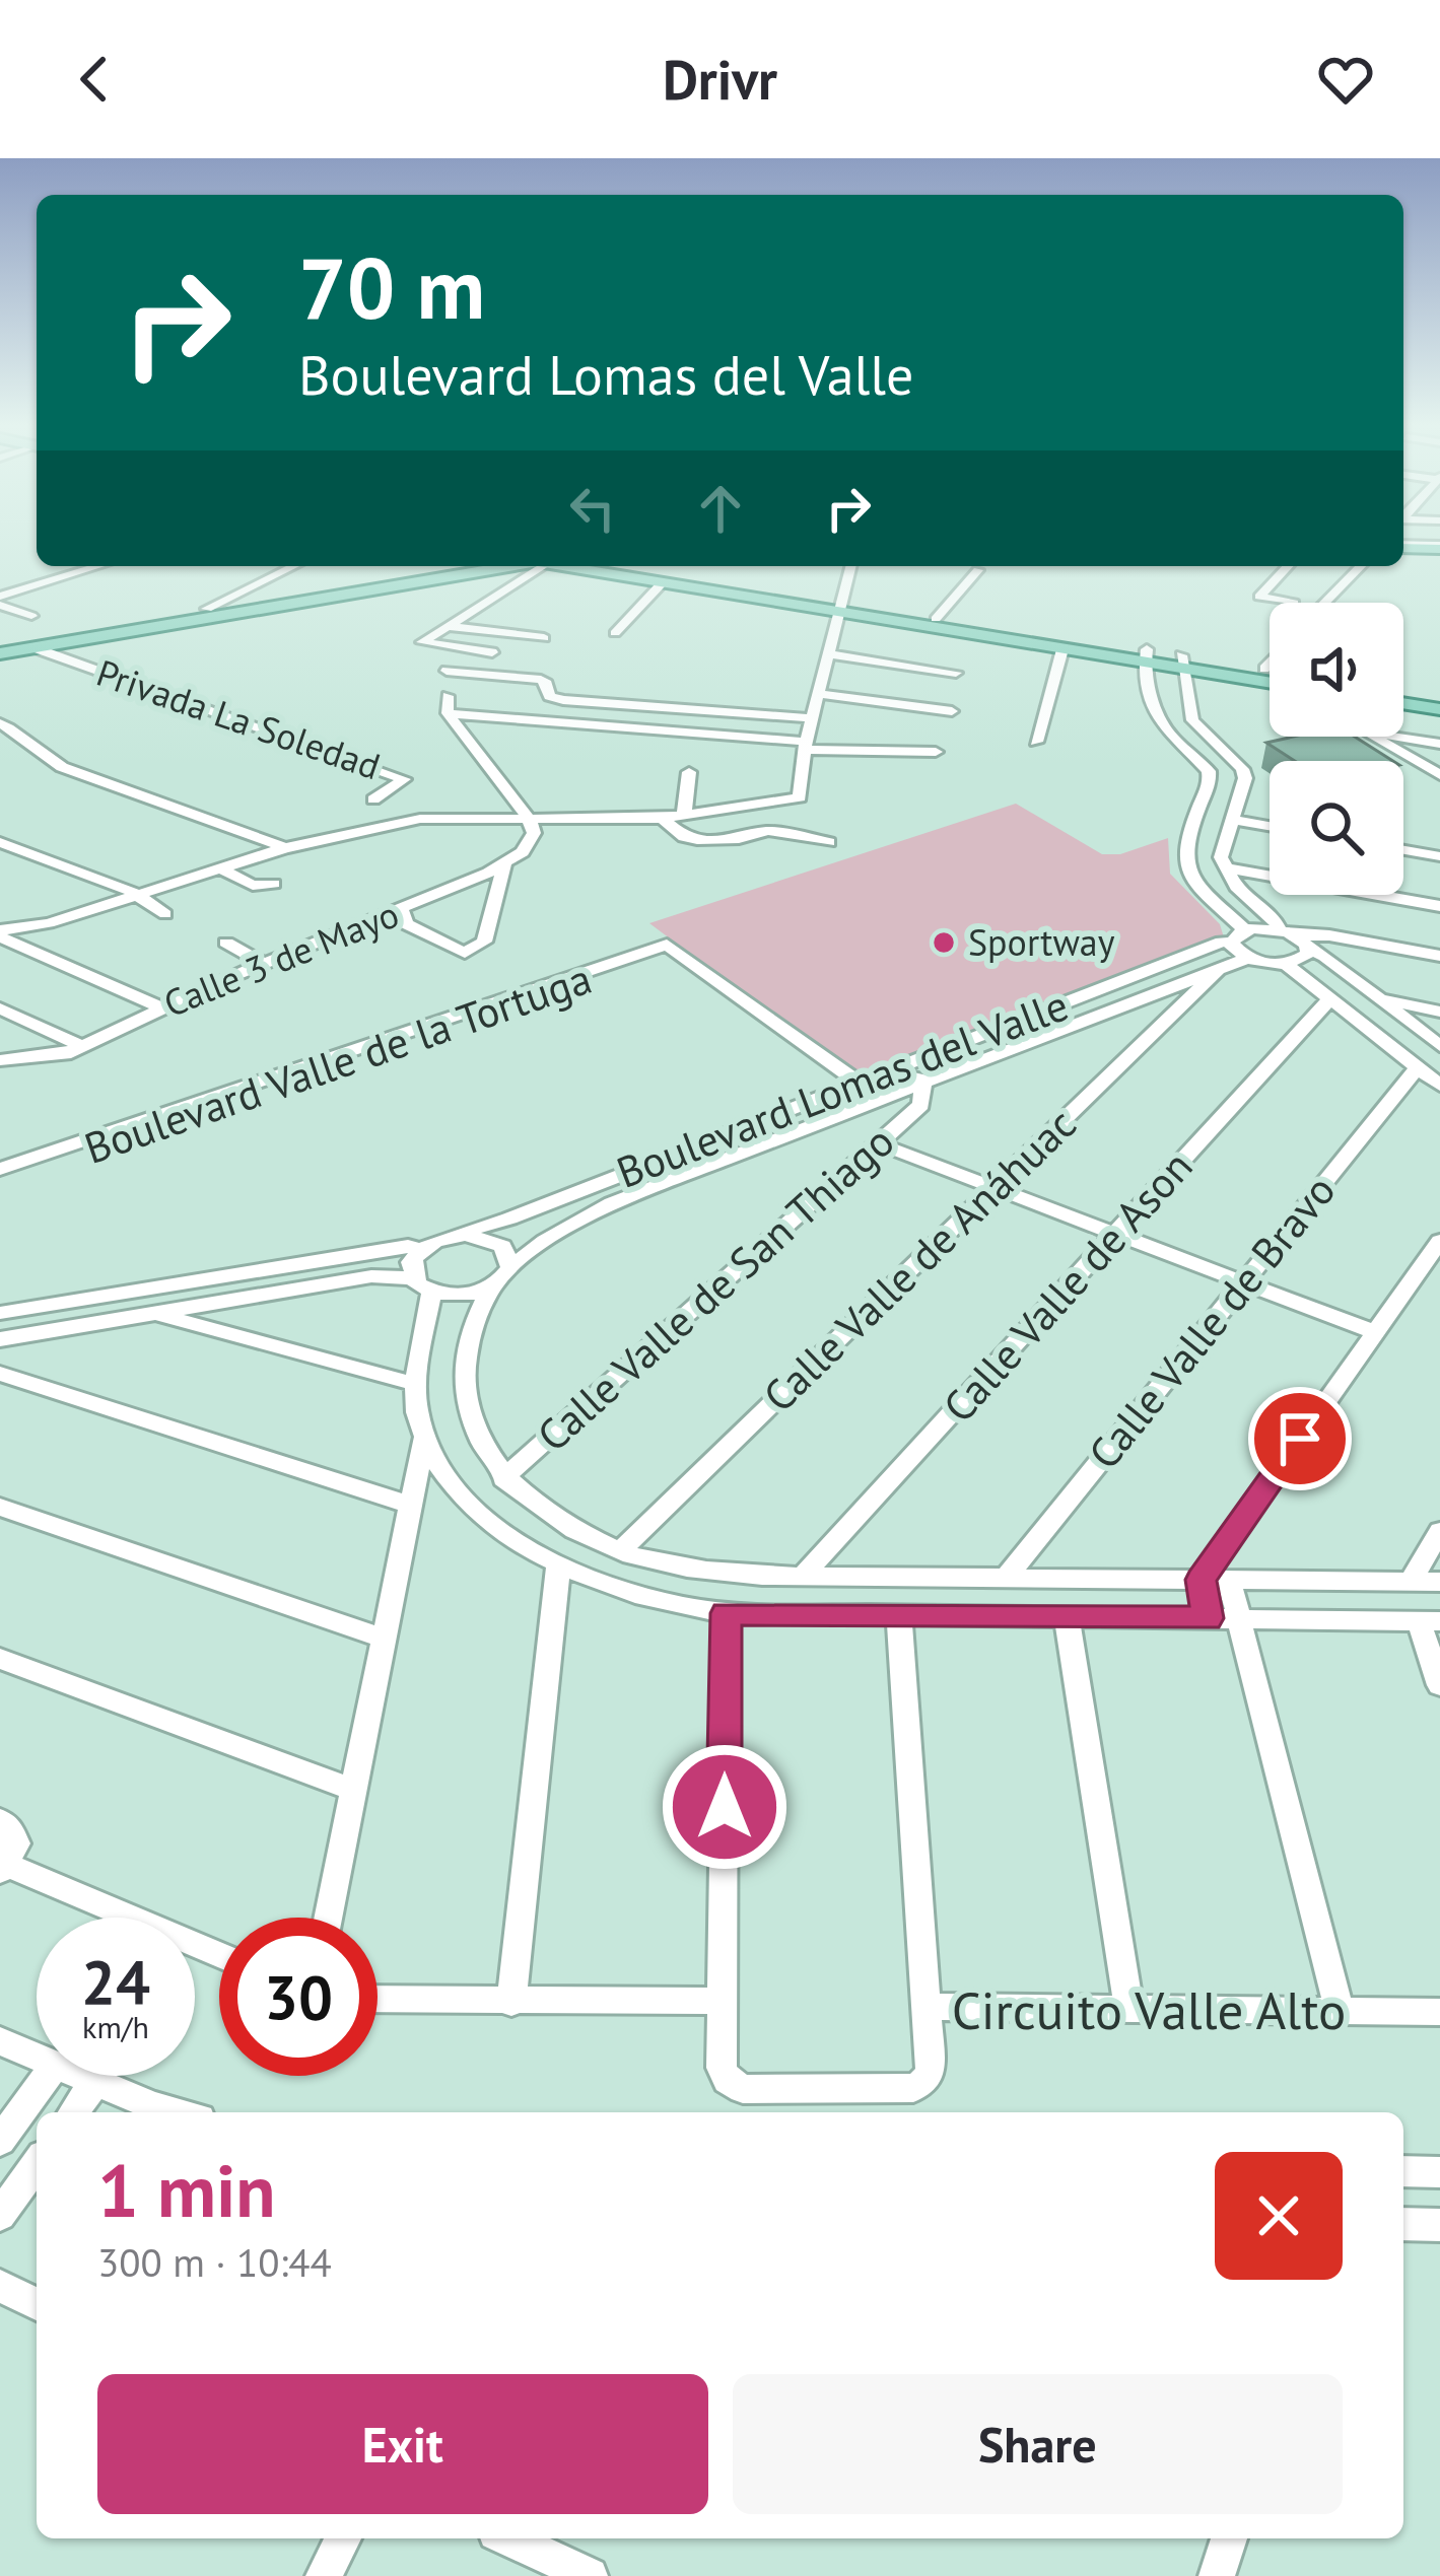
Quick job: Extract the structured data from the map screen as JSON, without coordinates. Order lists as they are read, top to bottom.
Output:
{
  "streets": {
    "street": [
      "Privada La Soledad",
      "Calle 3 de Mayo",
      "Boulevard Valle de la Tortuga",
      "Boulevard Lomas del Valle",
      "Calle Valle de Anáhuac",
      "Calle Valle de Ason",
      "Calle Valle de San Thiago",
      "Calle Valle de Bravo",
      "Circuito Valle Alto"
    ]
  },
  "crossings": [
    ["Boulevard Lomas del Valle", "Calle Valle de Anáhuac"],
    ["Boulevard Lomas del Valle", "Calle Valle de San Thiago"]
  ],
  "places": ["Sportway"],
  "page": {
    "header": "Drivr",
    "turn": ["70 m", "Boulevard Lomas del Valle"],
    "speed": "24 km/h",
    "limit": "30",
    "heading": ["1 min", "300 m · 10:44"],
    "buttons": ["Exit", "Share"]
  }
}
